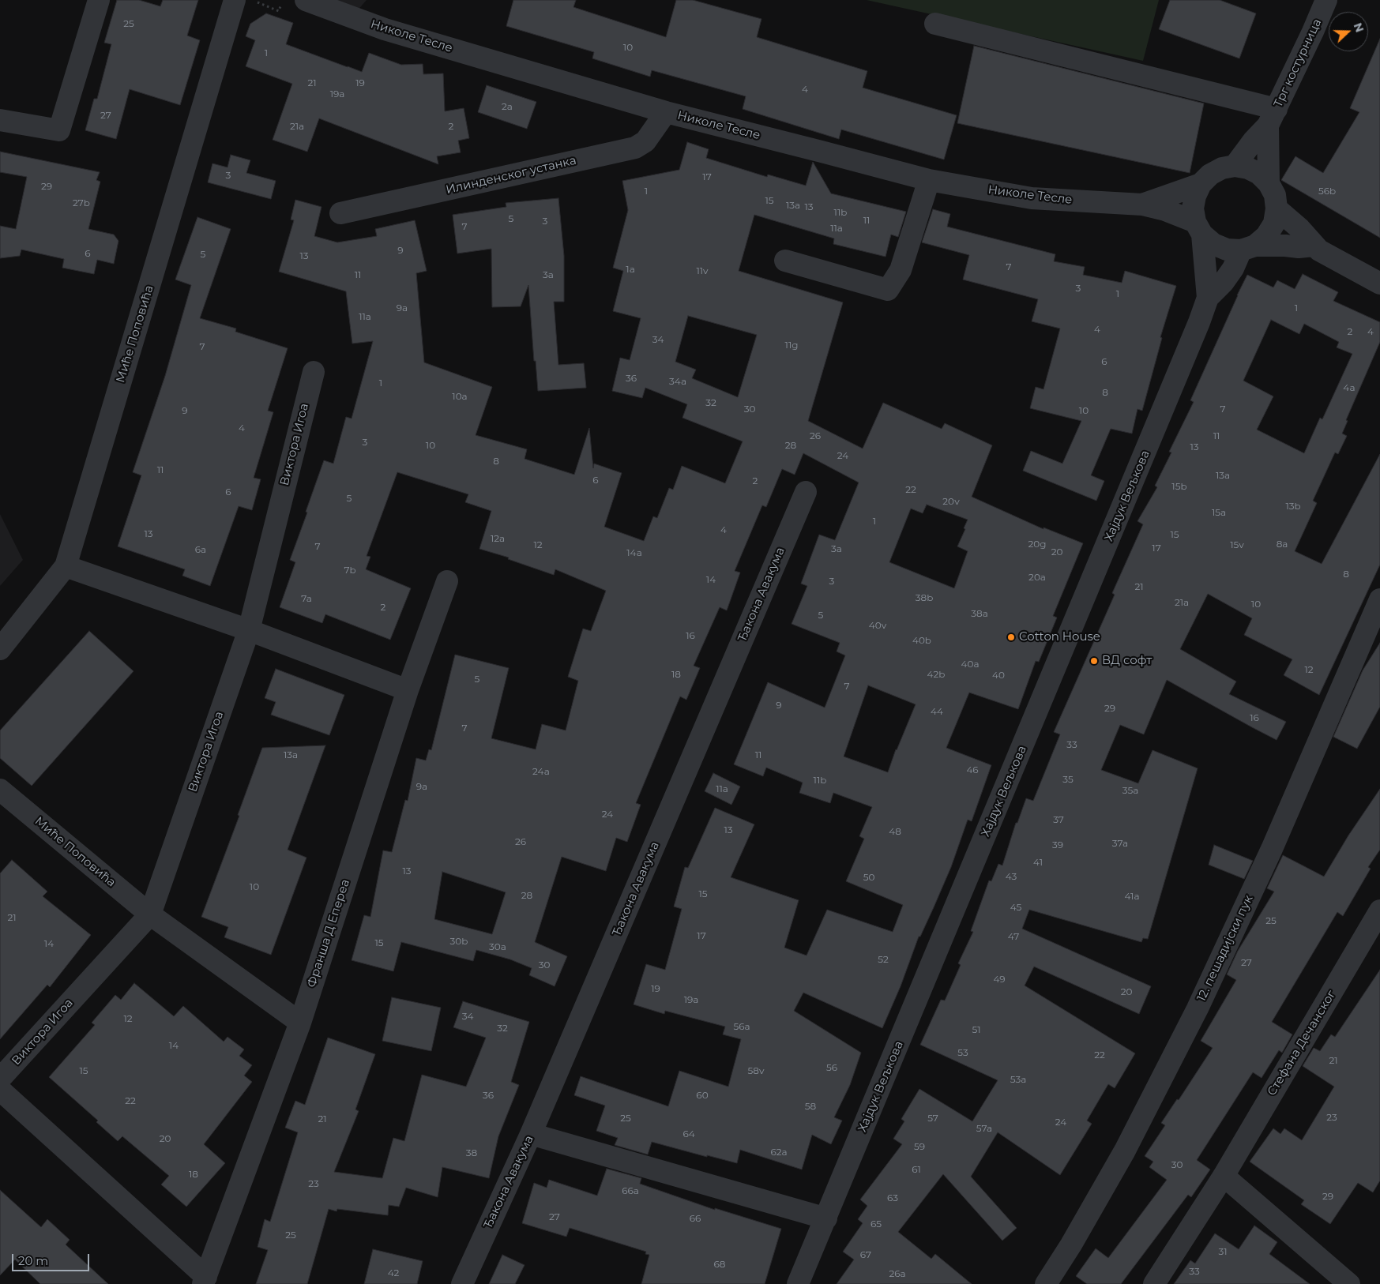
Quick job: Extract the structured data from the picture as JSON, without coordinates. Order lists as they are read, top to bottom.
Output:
{
  "streets": {
    "street": [
      "Николе Тесле",
      "Трг костурница",
      "Илинденског устанка",
      "Миће Поповића",
      "Виктора Игоа",
      "Хајдук Вељкова",
      "Ђакона Авакума",
      "Франша Д Епереа",
      "12. пешадијски пук",
      "Стефана Дечанског"
    ]
  },
  "crossings": [
    ["Николе Тесле", "Трг костурница"],
    ["Николе Тесле", "Илинденског устанка"],
    ["Николе Тесле", "Хајдук Вељкова"],
    ["Трг костурница", "Хајдук Вељкова"],
    ["Миће Поповића", "Виктора Игоа"],
    ["Миће Поповића", "Франша Д Епереа"]
  ],
  "places": ["Cotton House", "ВД софт"],
  "house_numbers": [
    "25",
    "10",
    "1",
    "21",
    "19",
    "4",
    "19a",
    "2a",
    "27",
    "21a",
    "2",
    "3",
    "17",
    "29",
    "1",
    "56b",
    "15",
    "27b",
    "13a",
    "13",
    "11b",
    "5",
    "11",
    "3",
    "7",
    "11a",
    "9",
    "6",
    "5",
    "13",
    "7",
    "1a",
    "11v",
    "11",
    "3a",
    "3",
    "1",
    "9a",
    "1",
    "11a",
    "4",
    "2",
    "4",
    "34",
    "11g",
    "7",
    "6",
    "36",
    "34a",
    "1",
    "4a",
    "8",
    "10a",
    "32",
    "30",
    "7",
    "9",
    "10",
    "4",
    "26",
    "11",
    "3",
    "10",
    "28",
    "13",
    "24",
    "8",
    "11",
    "13a",
    "6",
    "2",
    "15b",
    "22",
    "6",
    "5",
    "20v",
    "13b",
    "15a",
    "1",
    "4",
    "13",
    "15",
    "12a",
    "20g",
    "8a",
    "12",
    "15v",
    "7",
    "17",
    "3a",
    "6a",
    "20",
    "14a",
    "7b",
    "8",
    "20a",
    "14",
    "3",
    "21",
    "38b",
    "7a",
    "21a",
    "10",
    "2",
    "38a",
    "5",
    "40v",
    "16",
    "40b",
    "40a",
    "12",
    "18",
    "42b",
    "40",
    "5",
    "7",
    "9",
    "29",
    "44",
    "16",
    "7",
    "33",
    "13a",
    "11",
    "46",
    "24a",
    "35",
    "11b",
    "9a",
    "11a",
    "35a",
    "24",
    "37",
    "13",
    "48",
    "26",
    "37a",
    "39",
    "41",
    "13",
    "43",
    "50",
    "10",
    "15",
    "28",
    "41a",
    "45",
    "21",
    "25",
    "17",
    "47",
    "30b",
    "15",
    "14",
    "30a",
    "52",
    "27",
    "30",
    "49",
    "19",
    "20",
    "19a",
    "34",
    "12",
    "56a",
    "32",
    "51",
    "14",
    "53",
    "22",
    "21",
    "56",
    "15",
    "58v",
    "53a",
    "36",
    "60",
    "22",
    "58",
    "23",
    "25",
    "57",
    "21",
    "24",
    "57a",
    "64",
    "20",
    "59",
    "62a",
    "38",
    "30",
    "61",
    "18",
    "23",
    "66a",
    "29",
    "63",
    "27",
    "66",
    "65",
    "25",
    "31",
    "67",
    "68",
    "33",
    "42",
    "26a"
  ],
  "scale_bar": "20 m",
  "north": "right"
}
